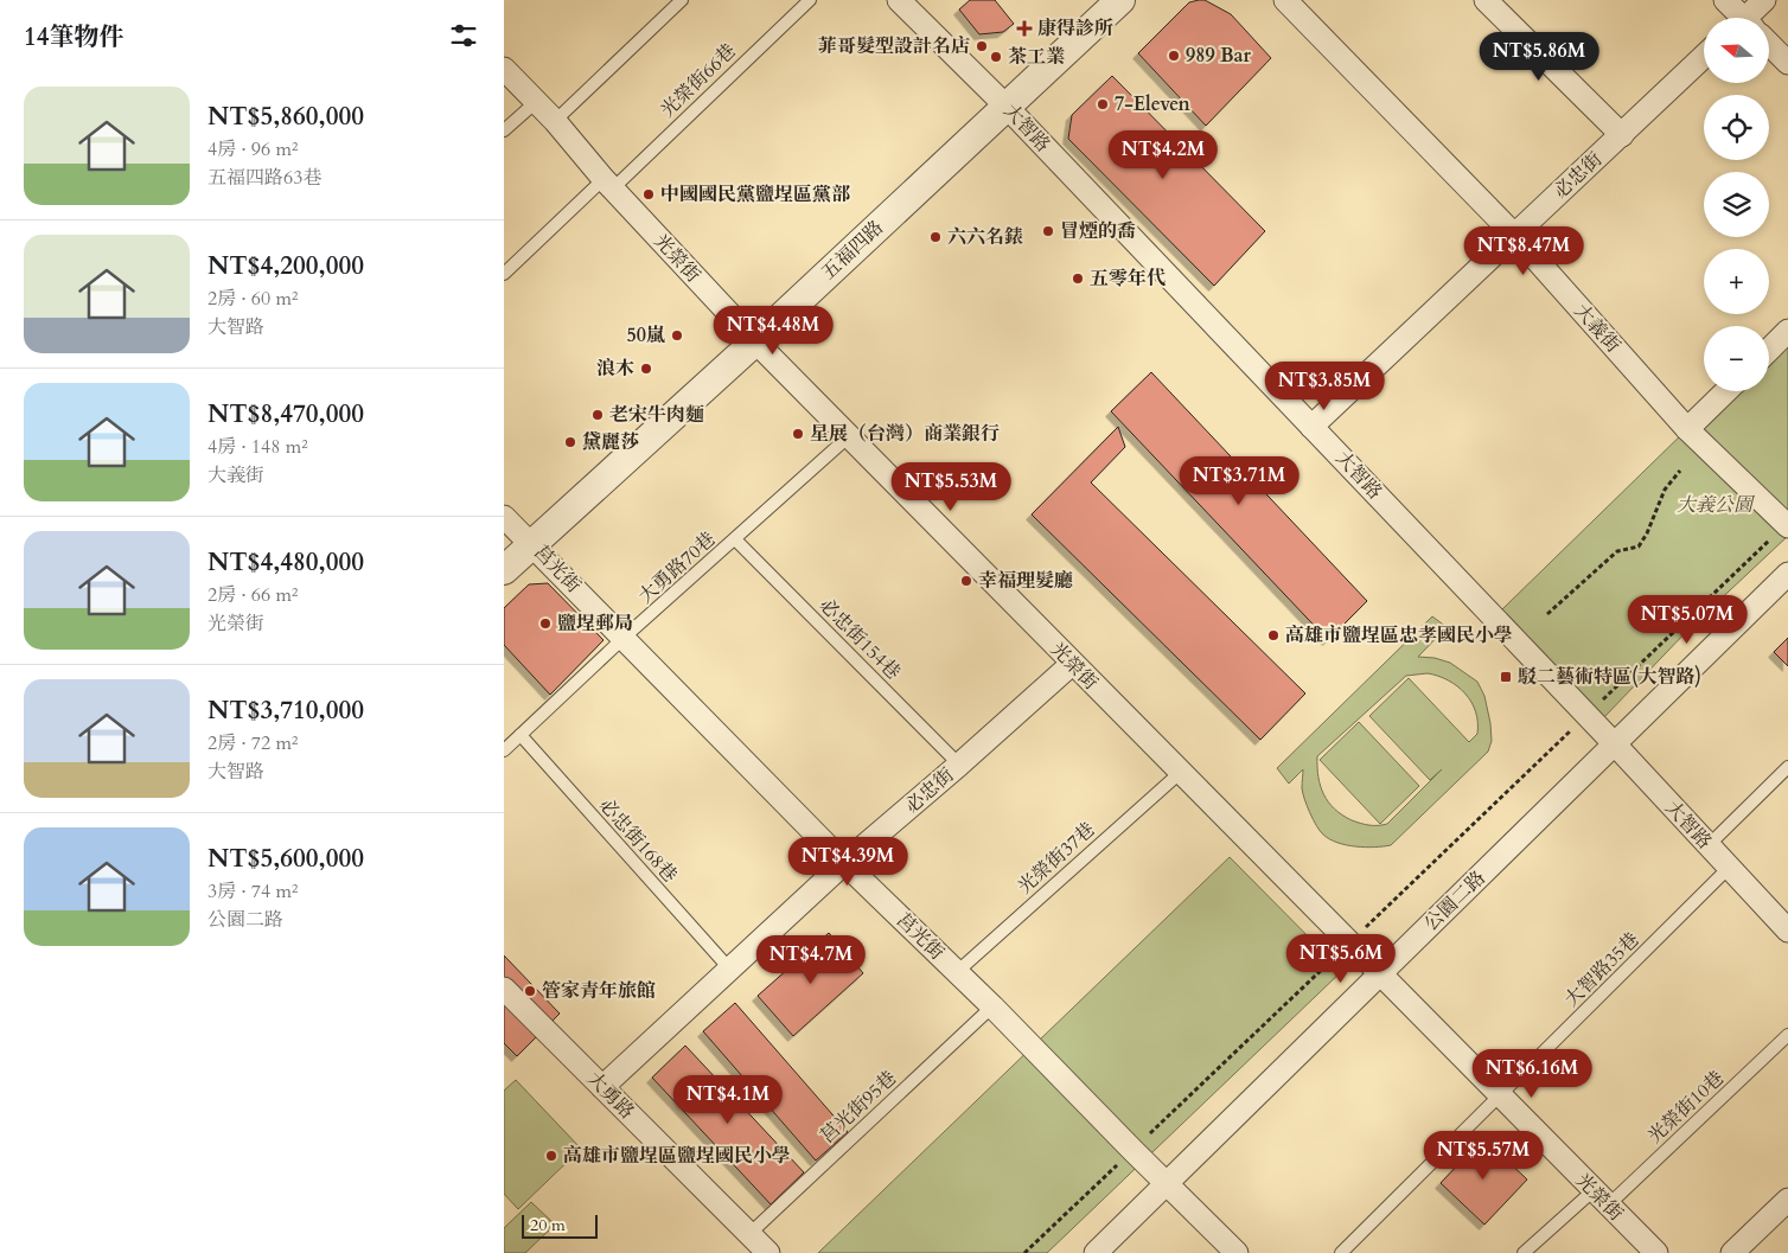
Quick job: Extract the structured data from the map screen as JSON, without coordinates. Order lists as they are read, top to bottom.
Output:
{
  "streets": {
    "street": [
      "大智路",
      "必忠街",
      "五福四路",
      "光榮街",
      "大義街",
      "莒光街",
      "公園二路",
      "大勇路"
    ],
    "lane": [
      "光榮街66巷",
      "大勇路70巷",
      "必忠街154巷",
      "必忠街168巷",
      "光榮街37巷",
      "大智路35巷",
      "莒光街95巷",
      "光榮街10巷"
    ]
  },
  "crossings": [
    ["光榮街66巷", "光榮街"],
    ["大智路", "必忠街"],
    ["大智路", "五福四路"],
    ["大智路", "公園二路"],
    ["大智路", "大智路35巷"],
    ["必忠街", "光榮街"],
    ["必忠街", "大義街"],
    ["必忠街", "莒光街"],
    ["必忠街", "必忠街154巷"],
    ["必忠街", "必忠街168巷"],
    ["必忠街", "大勇路"],
    ["五福四路", "光榮街"],
    ["五福四路", "莒光街"],
    ["光榮街", "大勇路70巷"],
    ["光榮街", "光榮街37巷"],
    ["光榮街", "公園二路"],
    ["光榮街", "大智路35巷"],
    ["光榮街", "光榮街10巷"],
    ["大勇路70巷", "莒光街"],
    ["大勇路70巷", "必忠街154巷"],
    ["大勇路70巷", "必忠街168巷"],
    ["莒光街", "光榮街37巷"],
    ["莒光街", "公園二路"],
    ["莒光街", "莒光街95巷"],
    ["大勇路", "莒光街95巷"]
  ],
  "parks": ["大義公園"],
  "places": {
    "health": ["康得診所"],
    "other": [
      "菲哥髮型設計名店",
      "989 Bar",
      "茶工業",
      "7-Eleven",
      "中國國民黨鹽埕區黨部",
      "冒煙的喬",
      "六六名錶",
      "五零年代",
      "50嵐",
      "浪木",
      "老宋牛肉麵",
      "星展（台灣）商業銀行",
      "黛麗莎",
      "幸福理髮廳",
      "鹽埕郵局",
      "高雄市鹽埕區忠孝國民小學",
      "管家青年旅館",
      "高雄市鹽埕區鹽埕國民小學"
    ],
    "transit": ["駁二藝術特區(大智路)"]
  },
  "scale_bar": "20 m",
  "north": "left",
  "page": {
    "heading": "14筆物件",
    "map_buttons": ["+", "−"],
    "price": [
      "NT$5.86M",
      "NT$4.2M",
      "NT$8.47M",
      "NT$4.48M",
      "NT$3.85M",
      "NT$3.71M",
      "NT$5.53M",
      "NT$5.07M",
      "NT$4.39M",
      "NT$5.6M",
      "NT$4.7M",
      "NT$6.16M",
      "NT$4.1M",
      "NT$5.57M"
    ],
    "list": [
      {
        "name": "NT$5,860,000",
        "note": "4房 · 96 m² · 五福四路63巷"
      },
      {
        "name": "NT$4,200,000",
        "note": "2房 · 60 m² · 大智路"
      },
      {
        "name": "NT$8,470,000",
        "note": "4房 · 148 m² · 大義街"
      },
      {
        "name": "NT$4,480,000",
        "note": "2房 · 66 m² · 光榮街"
      },
      {
        "name": "NT$3,710,000",
        "note": "2房 · 72 m² · 大智路"
      },
      {
        "name": "NT$5,600,000",
        "note": "3房 · 74 m² · 公園二路"
      }
    ],
    "scale": "20 m"
  }
}
